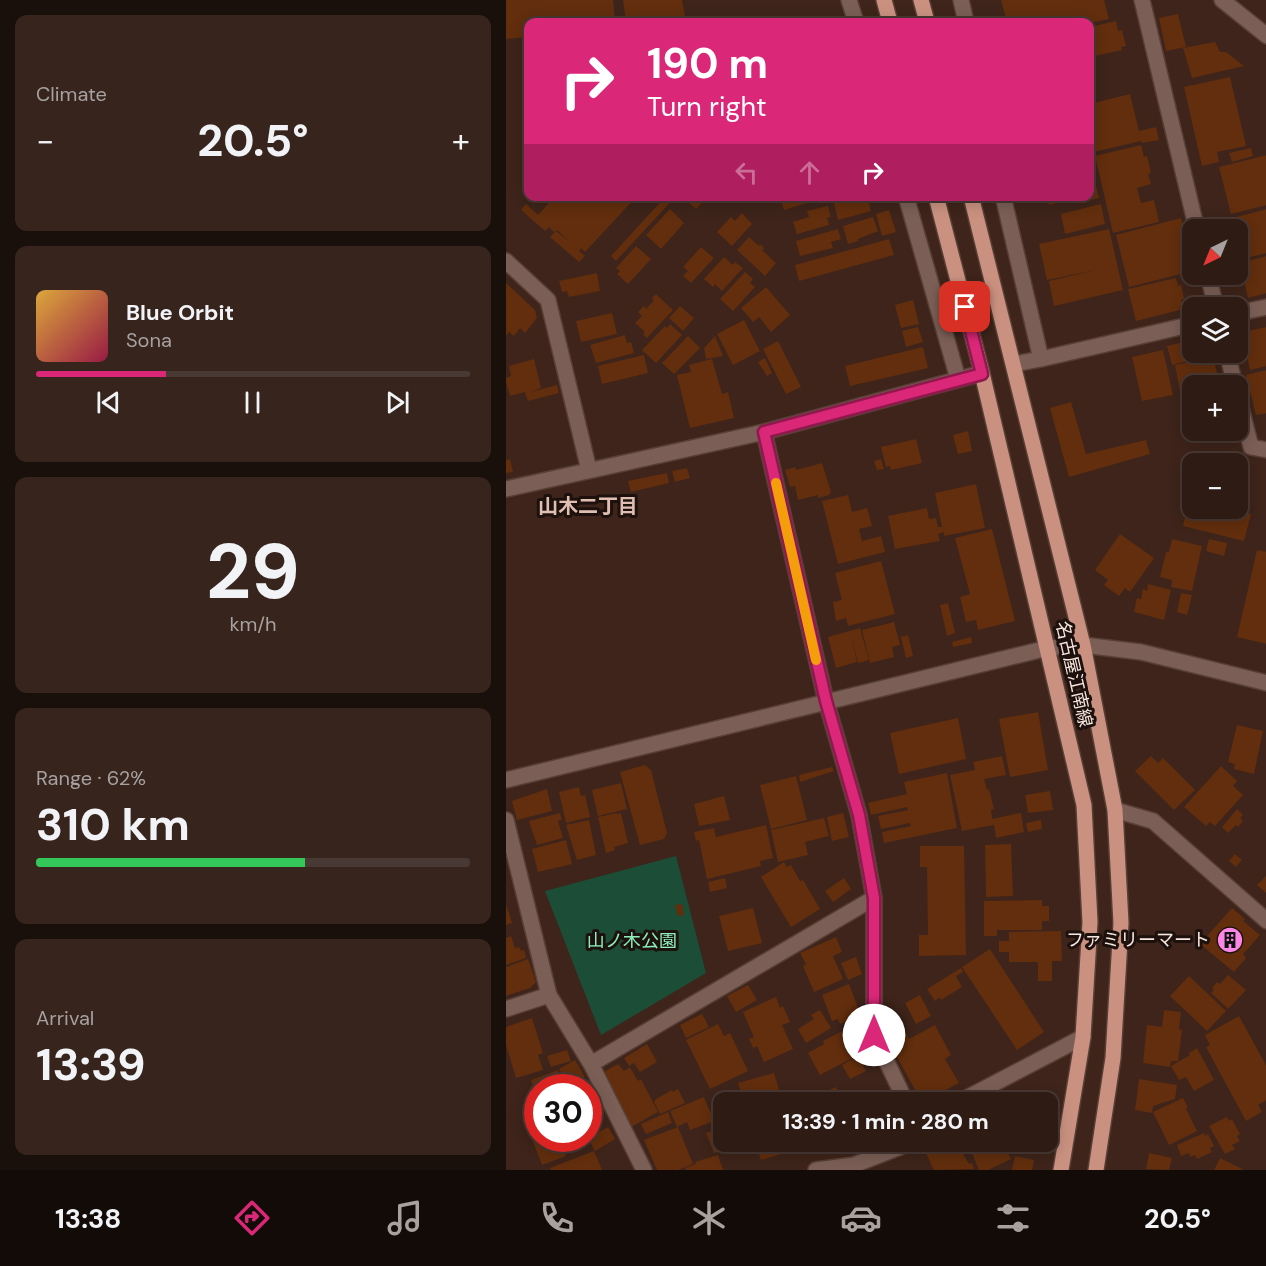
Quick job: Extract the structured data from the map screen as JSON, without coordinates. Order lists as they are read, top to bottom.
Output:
{
  "streets": {
    "main road": ["名古屋江南線"]
  },
  "districts": ["山木二丁目"],
  "parks": ["山ノ木公園"],
  "places": {
    "building": ["ファミリーマート"]
  },
  "north": "bottom left",
  "page": {
    "tile": [
      "Climate",
      ["29", "km/h"],
      ["Range · 62%", "310 km"],
      ["Arrival", "13:39"]
    ],
    "turn": ["190 m", "Turn right"],
    "heat": ["−", "20.5°", "+"],
    "map_buttons": ["+", "−"],
    "song": ["Blue Orbit", "Sona"],
    "limit": "30",
    "trip": "13:39 · 1 min · 280 m",
    "tabs": ["13:38", "20.5°"]
  }
}
